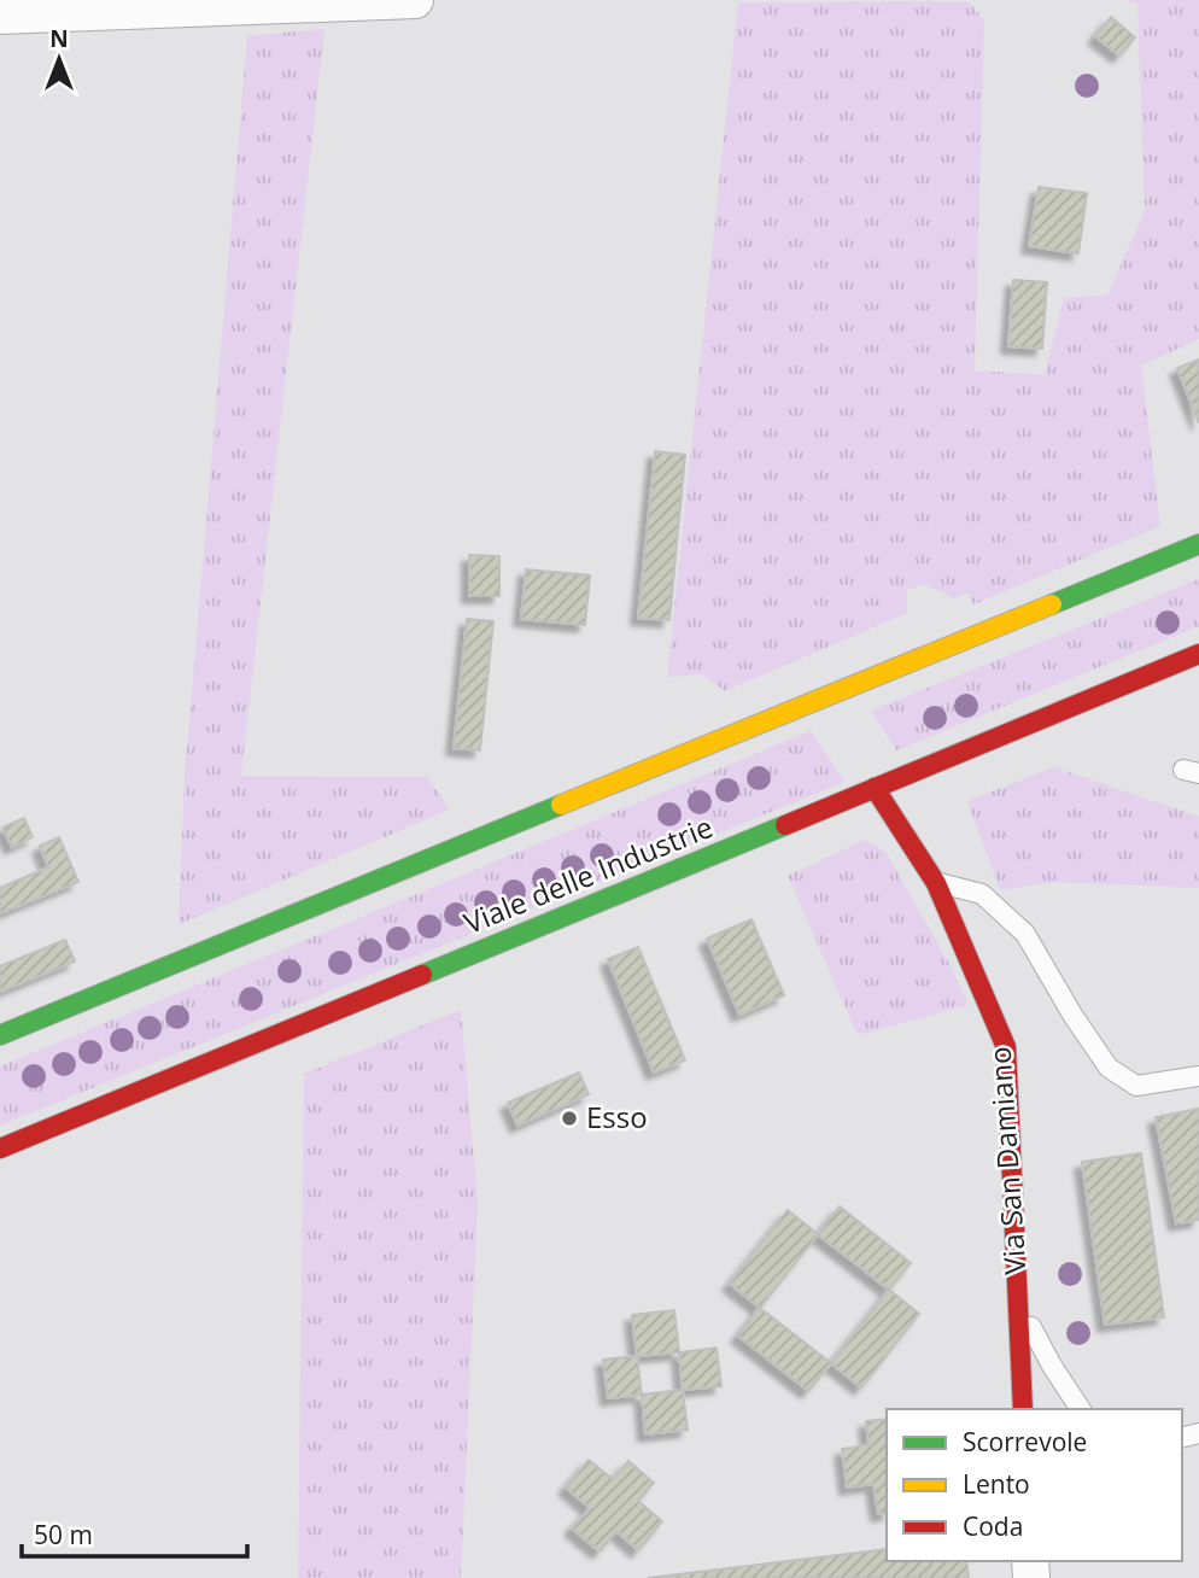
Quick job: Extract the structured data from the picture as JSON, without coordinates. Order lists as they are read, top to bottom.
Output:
{
  "streets": {
    "main road": ["Viale delle Industrie", "Via San Damiano"]
  },
  "crossings": [
    ["Viale delle Industrie", "Via San Damiano"]
  ],
  "places": ["Esso"],
  "legend": ["Scorrevole", "Lento", "Coda"],
  "scale_bar": "50 m",
  "north": "top"
}
